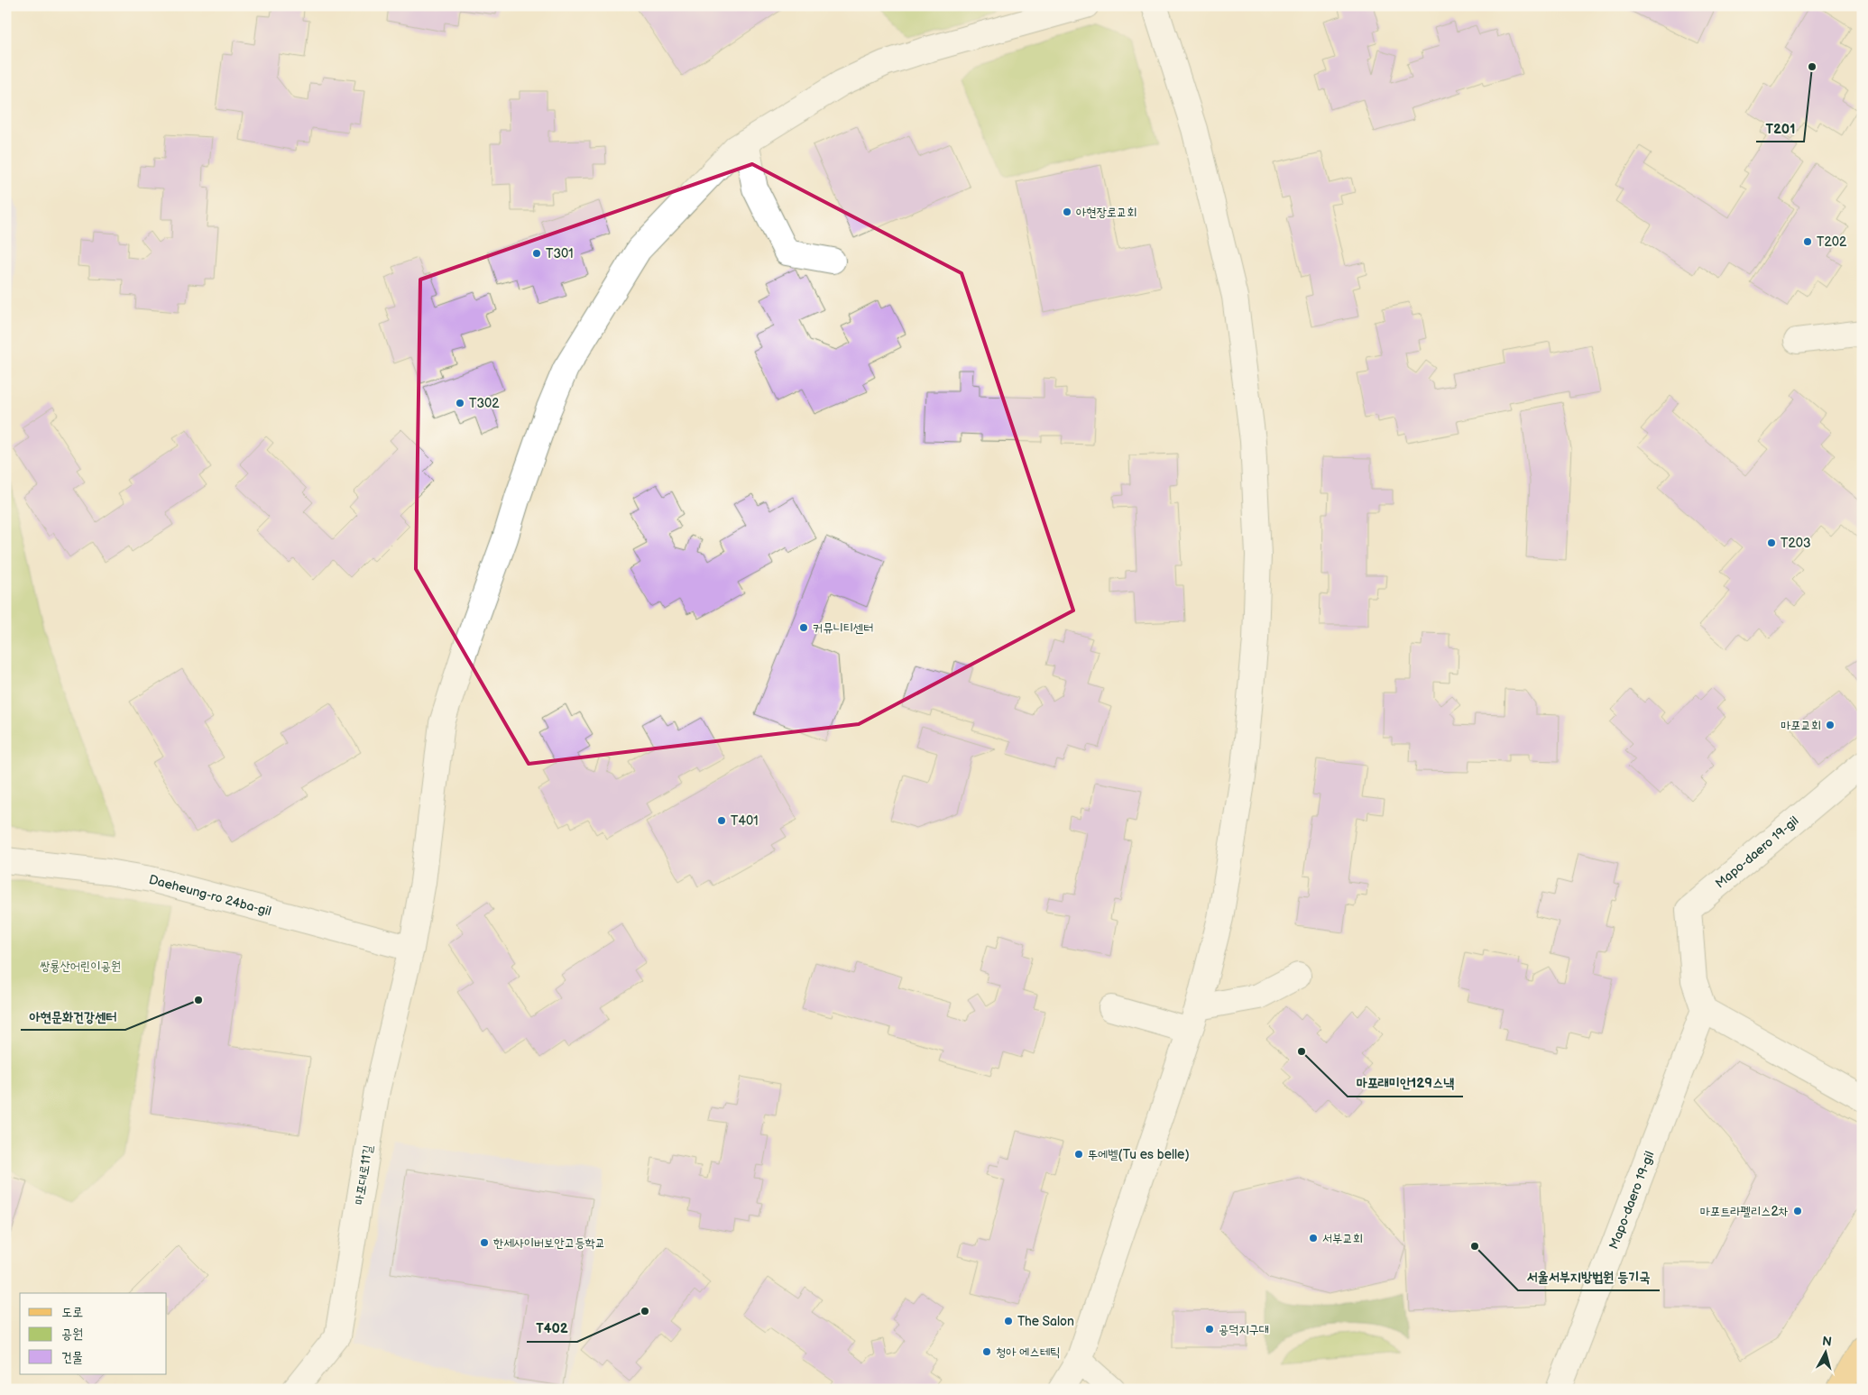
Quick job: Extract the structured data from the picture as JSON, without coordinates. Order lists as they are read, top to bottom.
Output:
{
  "streets": {
    "street": ["Mapo-daero 19-gil", "Daeheung-ro 24ba-gil", "마포대로11길"]
  },
  "crossings": [
    ["Daeheung-ro 24ba-gil", "마포대로11길"]
  ],
  "parks": ["쌍룡산어린이공원"],
  "places": [
    "T201",
    "아현장로교회",
    "T202",
    "T301",
    "T302",
    "T203",
    "커뮤니티센터",
    "마포교회",
    "T401",
    "아현문화건강센터",
    "마포래미안129스낵",
    "뚜에벨(Tu es belle)",
    "마포트라펠리스2차",
    "서부교회",
    "한세사이버보안고등학교",
    "서울서부지방법원 등기국",
    "T402",
    "The Salon",
    "공덕지구대",
    "청아 에스테틱"
  ],
  "legend": ["도로", "공원", "건물"],
  "north": "top"
}
